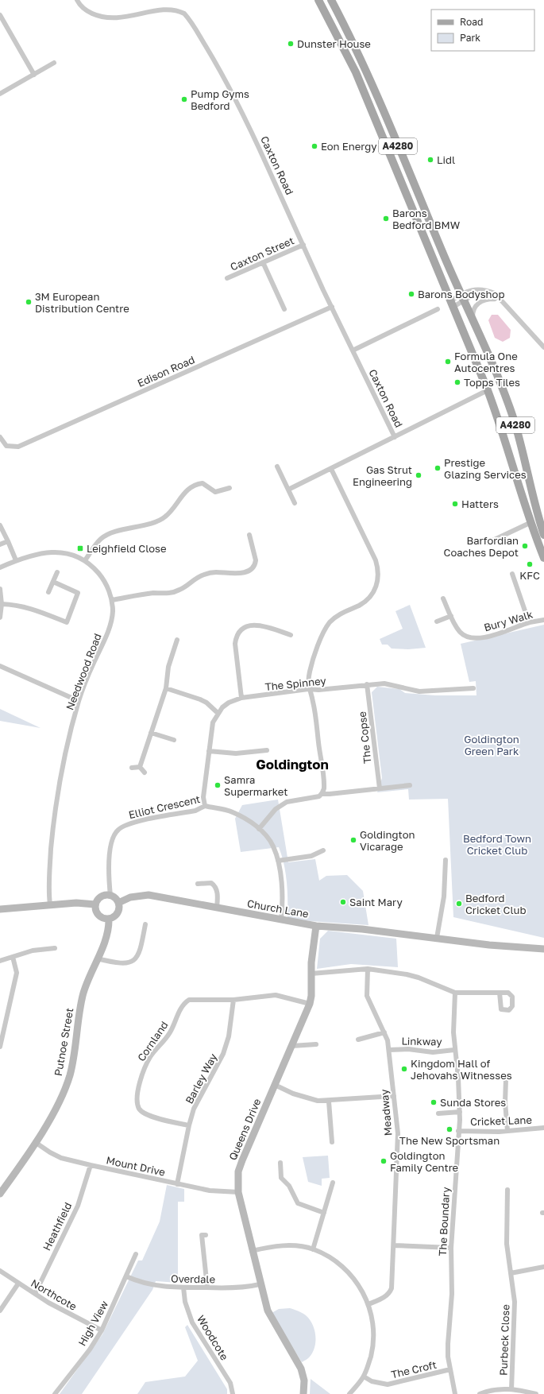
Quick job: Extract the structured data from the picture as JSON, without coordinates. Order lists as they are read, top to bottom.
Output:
{
  "streets": {
    "main road": ["A4280"],
    "street": [
      "Caxton Road",
      "Caxton Street",
      "Edison Road",
      "Bury Walk",
      "Needwood Road",
      "The Spinney",
      "The Copse",
      "Elliot Crescent",
      "Church Lane",
      "Cornland",
      "Linkway",
      "Putnoe Street",
      "Barley Way",
      "Meadway",
      "Cricket Lane",
      "Queens Drive",
      "Mount Drive",
      "The Boundary",
      "Heathfield",
      "Overdale",
      "Northcote",
      "High View",
      "Woodcote",
      "Purbeck Close",
      "The Croft"
    ]
  },
  "crossings": [
    ["Caxton Road", "Caxton Street"],
    ["Caxton Road", "Edison Road"],
    ["The Spinney", "The Copse"],
    ["The Spinney", "Elliot Crescent"],
    ["Elliot Crescent", "Church Lane"],
    ["Elliot Crescent", "Putnoe Street"],
    ["Church Lane", "Putnoe Street"],
    ["Church Lane", "Queens Drive"],
    ["Cornland", "Barley Way"],
    ["Cornland", "Queens Drive"],
    ["Linkway", "Meadway"],
    ["Linkway", "The Boundary"],
    ["Putnoe Street", "Mount Drive"],
    ["Barley Way", "Mount Drive"],
    ["Cricket Lane", "The Boundary"],
    ["Queens Drive", "Mount Drive"],
    ["Queens Drive", "Overdale"],
    ["Mount Drive", "Heathfield"],
    ["The Boundary", "The Croft"],
    ["Heathfield", "Northcote"],
    ["Overdale", "High View"],
    ["Overdale", "Woodcote"],
    ["Northcote", "High View"]
  ],
  "districts": ["Goldington"],
  "parks": ["Goldington Green Park", "Bedford Town Cricket Club"],
  "places": {
    "other": [
      "Dunster House",
      "Pump Gyms Bedford",
      "Eon Energy",
      "Lidl",
      "Barons Bedford BMW",
      "Barons Bodyshop",
      "3M European Distribution Centre",
      "Formula One Autocentres",
      "Topps Tiles",
      "Prestige Glazing Services",
      "Gas Strut Engineering",
      "Hatters",
      "Barfordian Coaches Depot",
      "KFC",
      "Samra Supermarket",
      "Goldington Vicarage",
      "Saint Mary",
      "Bedford Cricket Club",
      "Kingdom Hall of Jehovahs Witnesses",
      "Sunda Stores",
      "The New Sportsman",
      "Goldington Family Centre"
    ],
    "transit": ["Leighfield Close"]
  },
  "legend": ["Road", "Park"]
}
